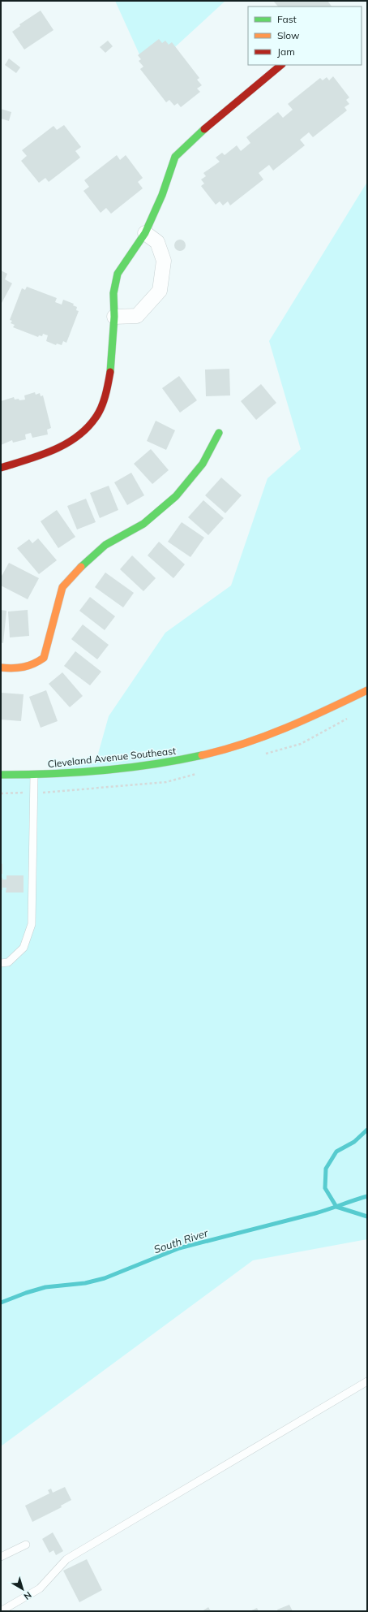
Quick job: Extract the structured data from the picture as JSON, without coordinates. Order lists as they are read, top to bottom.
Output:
{
  "streets": {
    "street": ["Cleveland Avenue Southeast"]
  },
  "water": ["South River"],
  "legend": ["Fast", "Slow", "Jam"],
  "north": "bottom right"
}
